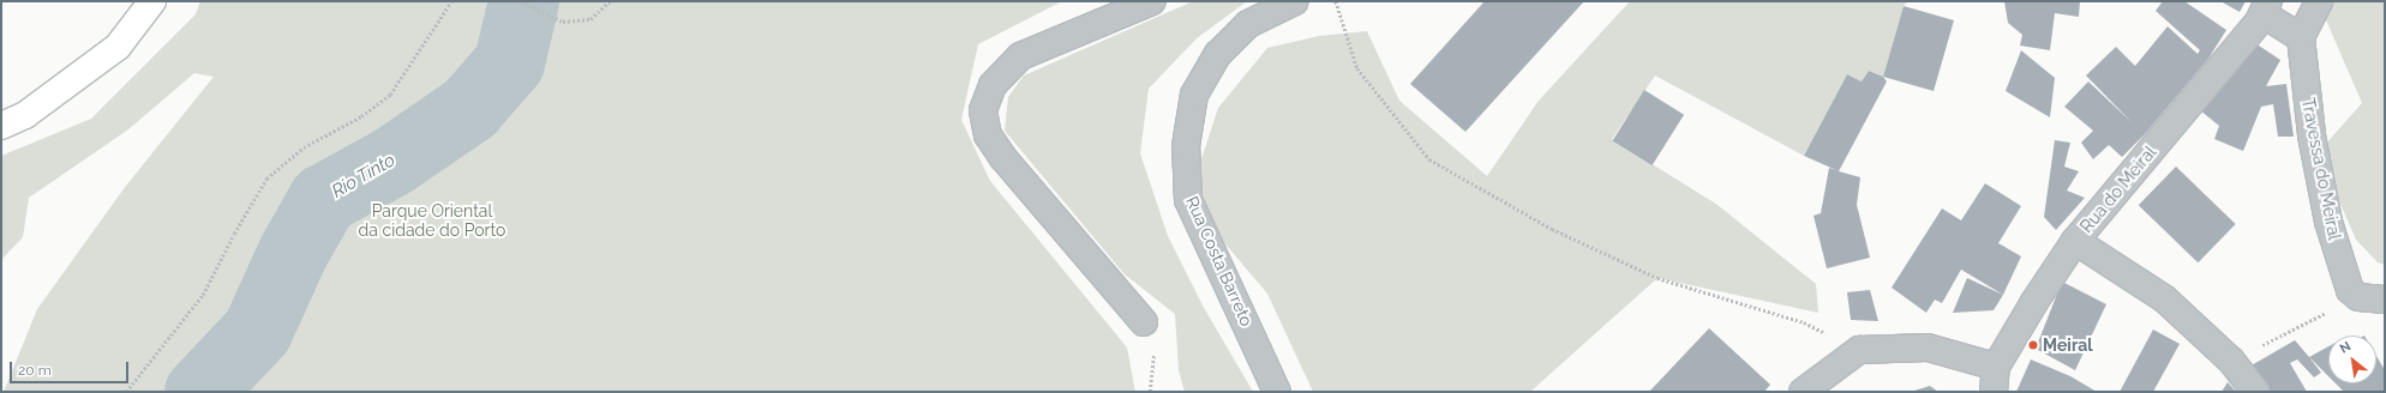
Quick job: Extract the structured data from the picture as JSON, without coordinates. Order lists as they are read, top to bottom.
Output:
{
  "streets": {
    "street": ["Travessa do Meiral", "Rua do Meiral", "Rua Costa Barreto"]
  },
  "water": ["Rio Tinto"],
  "parks": ["Parque Oriental da cidade do Porto"],
  "places": ["Meiral"],
  "scale_bar": "20 m",
  "north": "top left"
}
